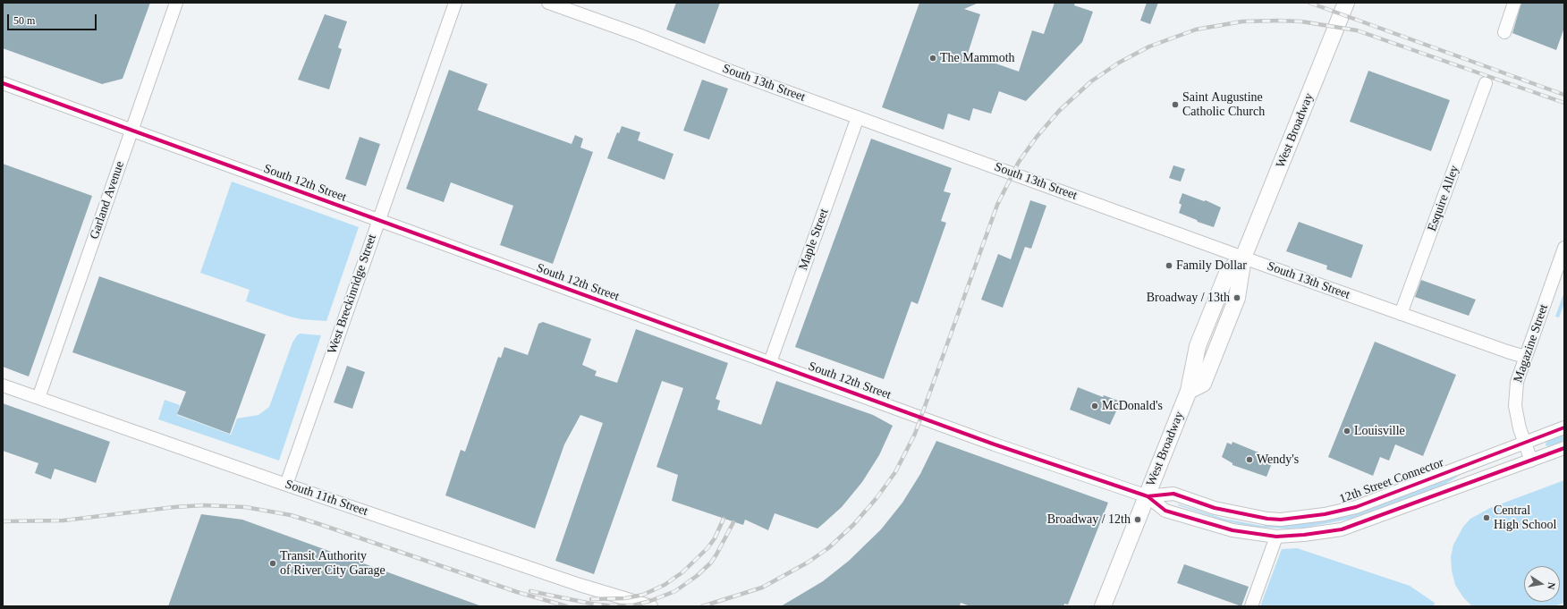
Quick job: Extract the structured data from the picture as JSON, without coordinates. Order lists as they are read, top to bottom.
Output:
{
  "streets": {
    "main road": ["West Broadway"],
    "street": [
      "South 13th Street",
      "South 12th Street",
      "Esquire Alley",
      "Garland Avenue",
      "Maple Street",
      "West Breckinridge Street",
      "Magazine Street",
      "12th Street Connector",
      "South 11th Street"
    ]
  },
  "crossings": [
    ["South 13th Street", "West Broadway"],
    ["South 13th Street", "Esquire Alley"],
    ["South 13th Street", "Maple Street"],
    ["South 13th Street", "Magazine Street"],
    ["West Broadway", "South 12th Street"],
    ["West Broadway", "12th Street Connector"],
    ["South 12th Street", "Garland Avenue"],
    ["South 12th Street", "Maple Street"],
    ["South 12th Street", "West Breckinridge Street"],
    ["South 12th Street", "12th Street Connector"],
    ["Garland Avenue", "South 11th Street"],
    ["West Breckinridge Street", "South 11th Street"],
    ["Magazine Street", "12th Street Connector"]
  ],
  "places": [
    "The Mammoth",
    "Saint Augustine Catholic Church",
    "Family Dollar",
    "Broadway / 13th",
    "McDonald's",
    "Louisville",
    "Wendy's",
    "Central High School",
    "Broadway / 12th",
    "Transit Authority of River City Garage"
  ],
  "scale_bar": "50 m",
  "north": "right"
}
